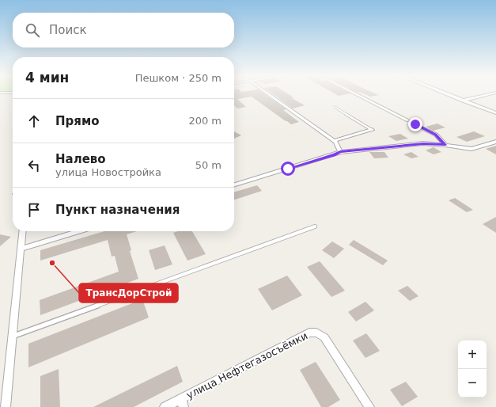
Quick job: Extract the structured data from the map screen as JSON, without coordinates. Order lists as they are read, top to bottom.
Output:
{
  "streets": {
    "street": ["улица Нефтегазосъёмки"]
  },
  "places": ["ТрансДорСтрой"],
  "page": {
    "search": "Поиск",
    "heading": ["4 мин", "Пешком · 250 m"],
    "list": [
      ["Прямо", "200 m"],
      ["Налево", "улица Новостройка", "50 m"],
      "Пункт назначения"
    ],
    "map_buttons": ["+", "−"]
  }
}
